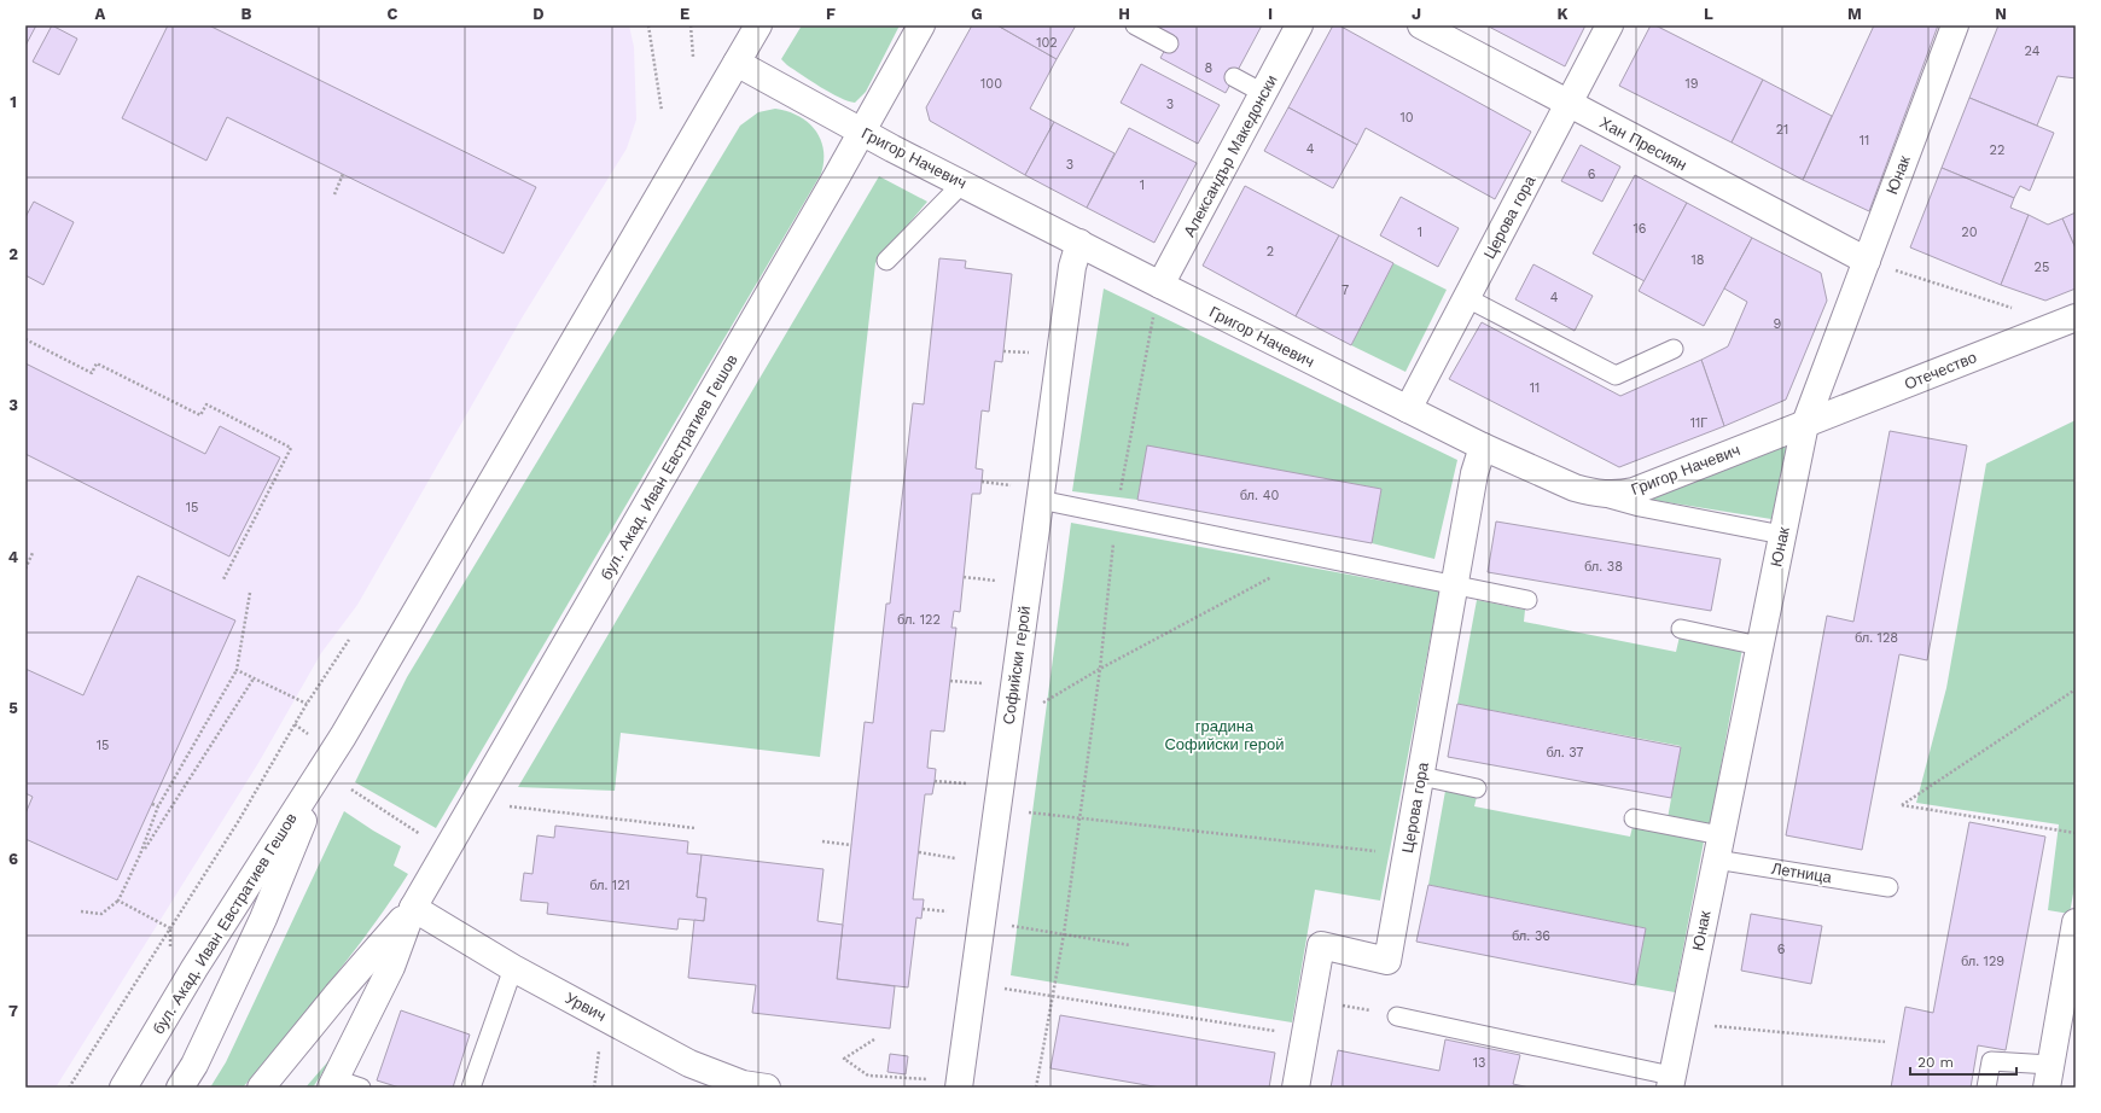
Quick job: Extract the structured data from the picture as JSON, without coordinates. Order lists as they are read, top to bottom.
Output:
{
  "streets": {
    "street": [
      "Хан Пресиян",
      "Александър Македонски",
      "Григор Начевич",
      "Юнак",
      "Церова гора",
      "Отечество",
      "бул. Акад. Иван Евстратиев Гешов",
      "Софийски герой",
      "Урвич"
    ],
    "lane": ["Летница"]
  },
  "crossings": [
    ["Хан Пресиян", "Юнак"],
    ["Хан Пресиян", "Церова гора"],
    ["Александър Македонски", "Григор Начевич"],
    ["Григор Начевич", "Юнак"],
    ["Григор Начевич", "Церова гора"],
    ["Григор Начевич", "Отечество"],
    ["Григор Начевич", "бул. Акад. Иван Евстратиев Гешов"],
    ["Григор Начевич", "Софийски герой"],
    ["Юнак", "Отечество"],
    ["Юнак", "Летница"],
    ["бул. Акад. Иван Евстратиев Гешов", "Урвич"]
  ],
  "parks": ["градина Софийски герой"],
  "house_numbers": [
    "102",
    "24",
    "8",
    "100",
    "19",
    "3",
    "10",
    "21",
    "11",
    "4",
    "22",
    "3",
    "6",
    "1",
    "16",
    "1",
    "20",
    "2",
    "18",
    "25",
    "7",
    "4",
    "9",
    "11",
    "11Г",
    "бл. 40",
    "15",
    "бл. 38",
    "бл. 122",
    "бл. 128",
    "15",
    "бл. 37",
    "бл. 121",
    "бл. 36",
    "6",
    "бл. 129",
    "13"
  ],
  "scale_bar": "20 m",
  "grid": {
    "columns": [
      "A",
      "B",
      "C",
      "D",
      "E",
      "F",
      "G",
      "H",
      "I",
      "J",
      "K",
      "L",
      "M",
      "N"
    ],
    "rows": [
      "1",
      "2",
      "3",
      "4",
      "5",
      "6",
      "7"
    ]
  }
}
